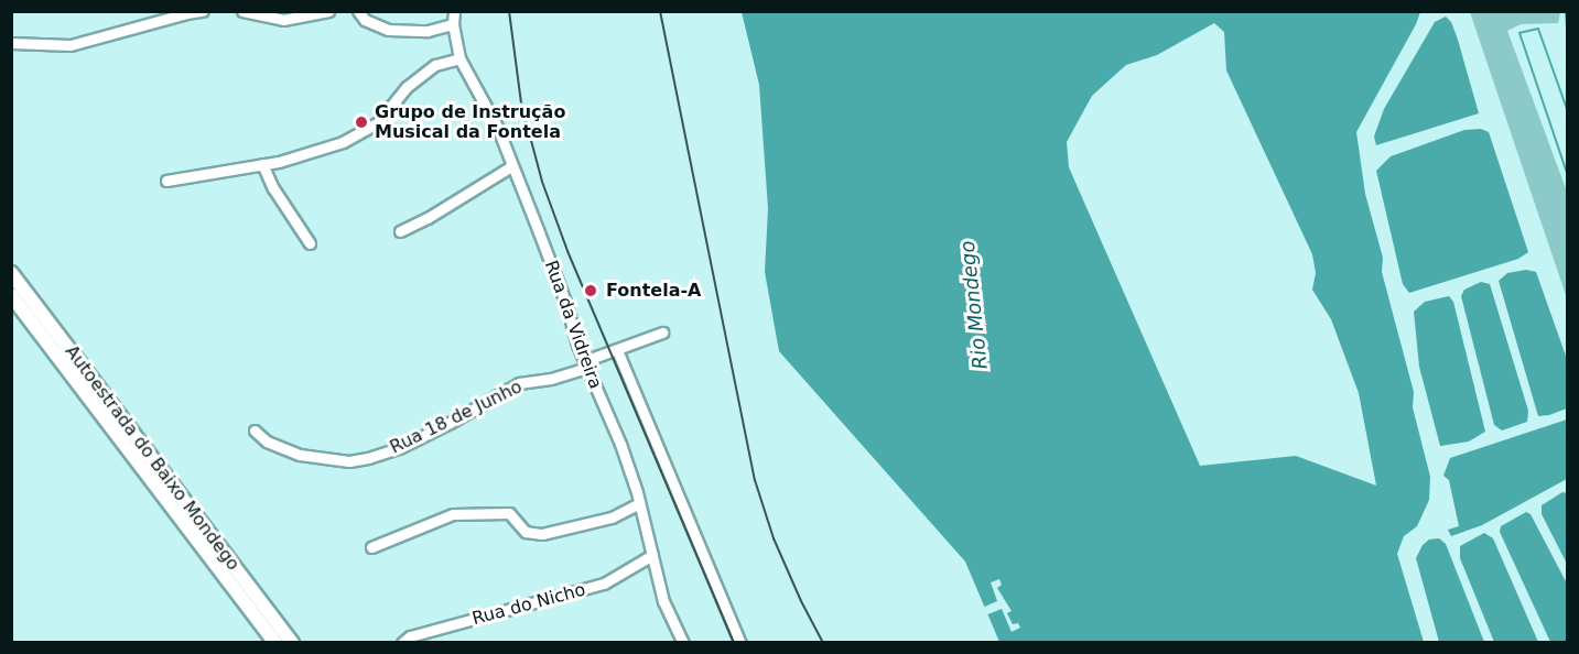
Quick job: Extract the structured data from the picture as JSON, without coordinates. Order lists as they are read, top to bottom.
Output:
{
  "streets": {
    "highway": ["Autoestrada do Baixo Mondego"],
    "street": ["Rua da Vidreira", "Rua 18 de Junho", "Rua do Nicho"]
  },
  "crossings": [
    ["Rua da Vidreira", "Rua 18 de Junho"],
    ["Rua da Vidreira", "Rua do Nicho"]
  ],
  "water": ["Rio Mondego"],
  "places": ["Grupo de Instrução Musical da Fontela", "Fontela-A"]
}
